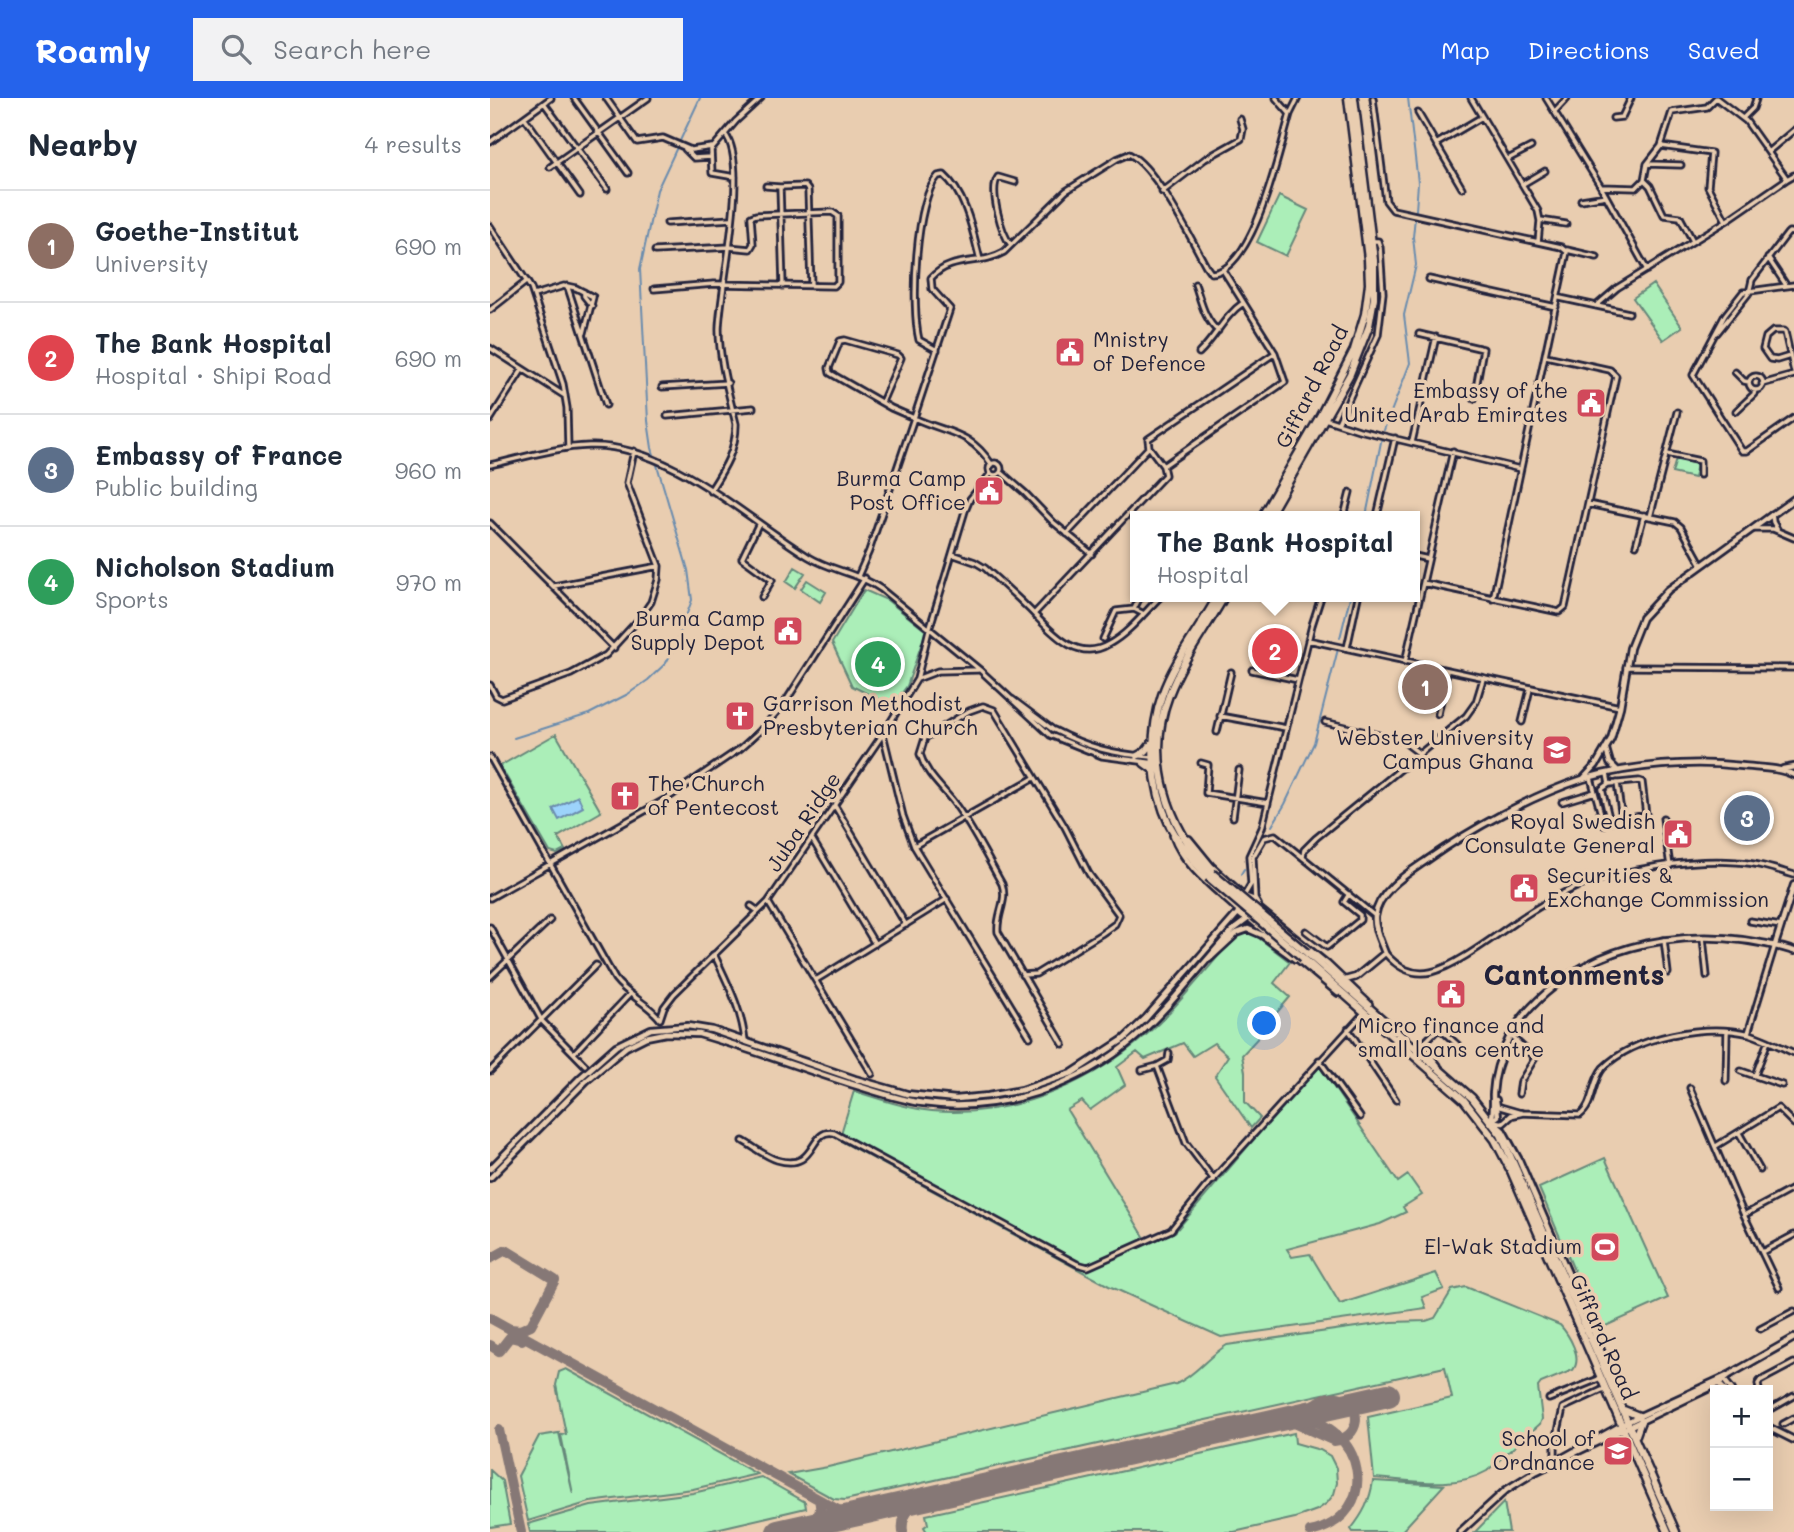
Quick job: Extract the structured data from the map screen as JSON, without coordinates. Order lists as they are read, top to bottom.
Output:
{
  "streets": {
    "main road": ["Giffard Road"],
    "street": ["Juba Ridge"]
  },
  "districts": ["Cantonments"],
  "places": {
    "public building": [
      "Mnistry of Defence",
      "Embassy of the United Arab Emirates",
      "Burma Camp Post Office",
      "Burma Camp Supply Depot",
      "Royal Swedish Consulate General",
      "Securities & Exchange Commission",
      "Micro finance and small loans centre"
    ],
    "church": ["Garrison Methodist Presbyterian Church", "The Church of Pentecost"],
    "school or university": ["Webster University Campus Ghana", "School of Ordnance"],
    "sports": ["El-Wak Stadium"]
  },
  "page": {
    "header": "Roamly",
    "search": "Search here",
    "nav": ["Map", "Directions", "Saved"],
    "heading": ["Nearby", "4 results"],
    "list": [
      {
        "mark": "1",
        "name": "Goethe-Institut",
        "note": "University",
        "value": "690 m"
      },
      {
        "mark": "2",
        "name": "The Bank Hospital",
        "note": "Hospital · Shipi Road",
        "value": "690 m"
      },
      {
        "mark": "3",
        "name": "Embassy of France",
        "note": "Public building",
        "value": "960 m"
      },
      {
        "mark": "4",
        "name": "Nicholson Stadium",
        "note": "Sports",
        "value": "970 m"
      }
    ],
    "popup": ["The Bank Hospital", "Hospital"],
    "pins": [
      "2",
      "4",
      "1",
      "3"
    ],
    "map_buttons": ["+", "−"]
  }
}
